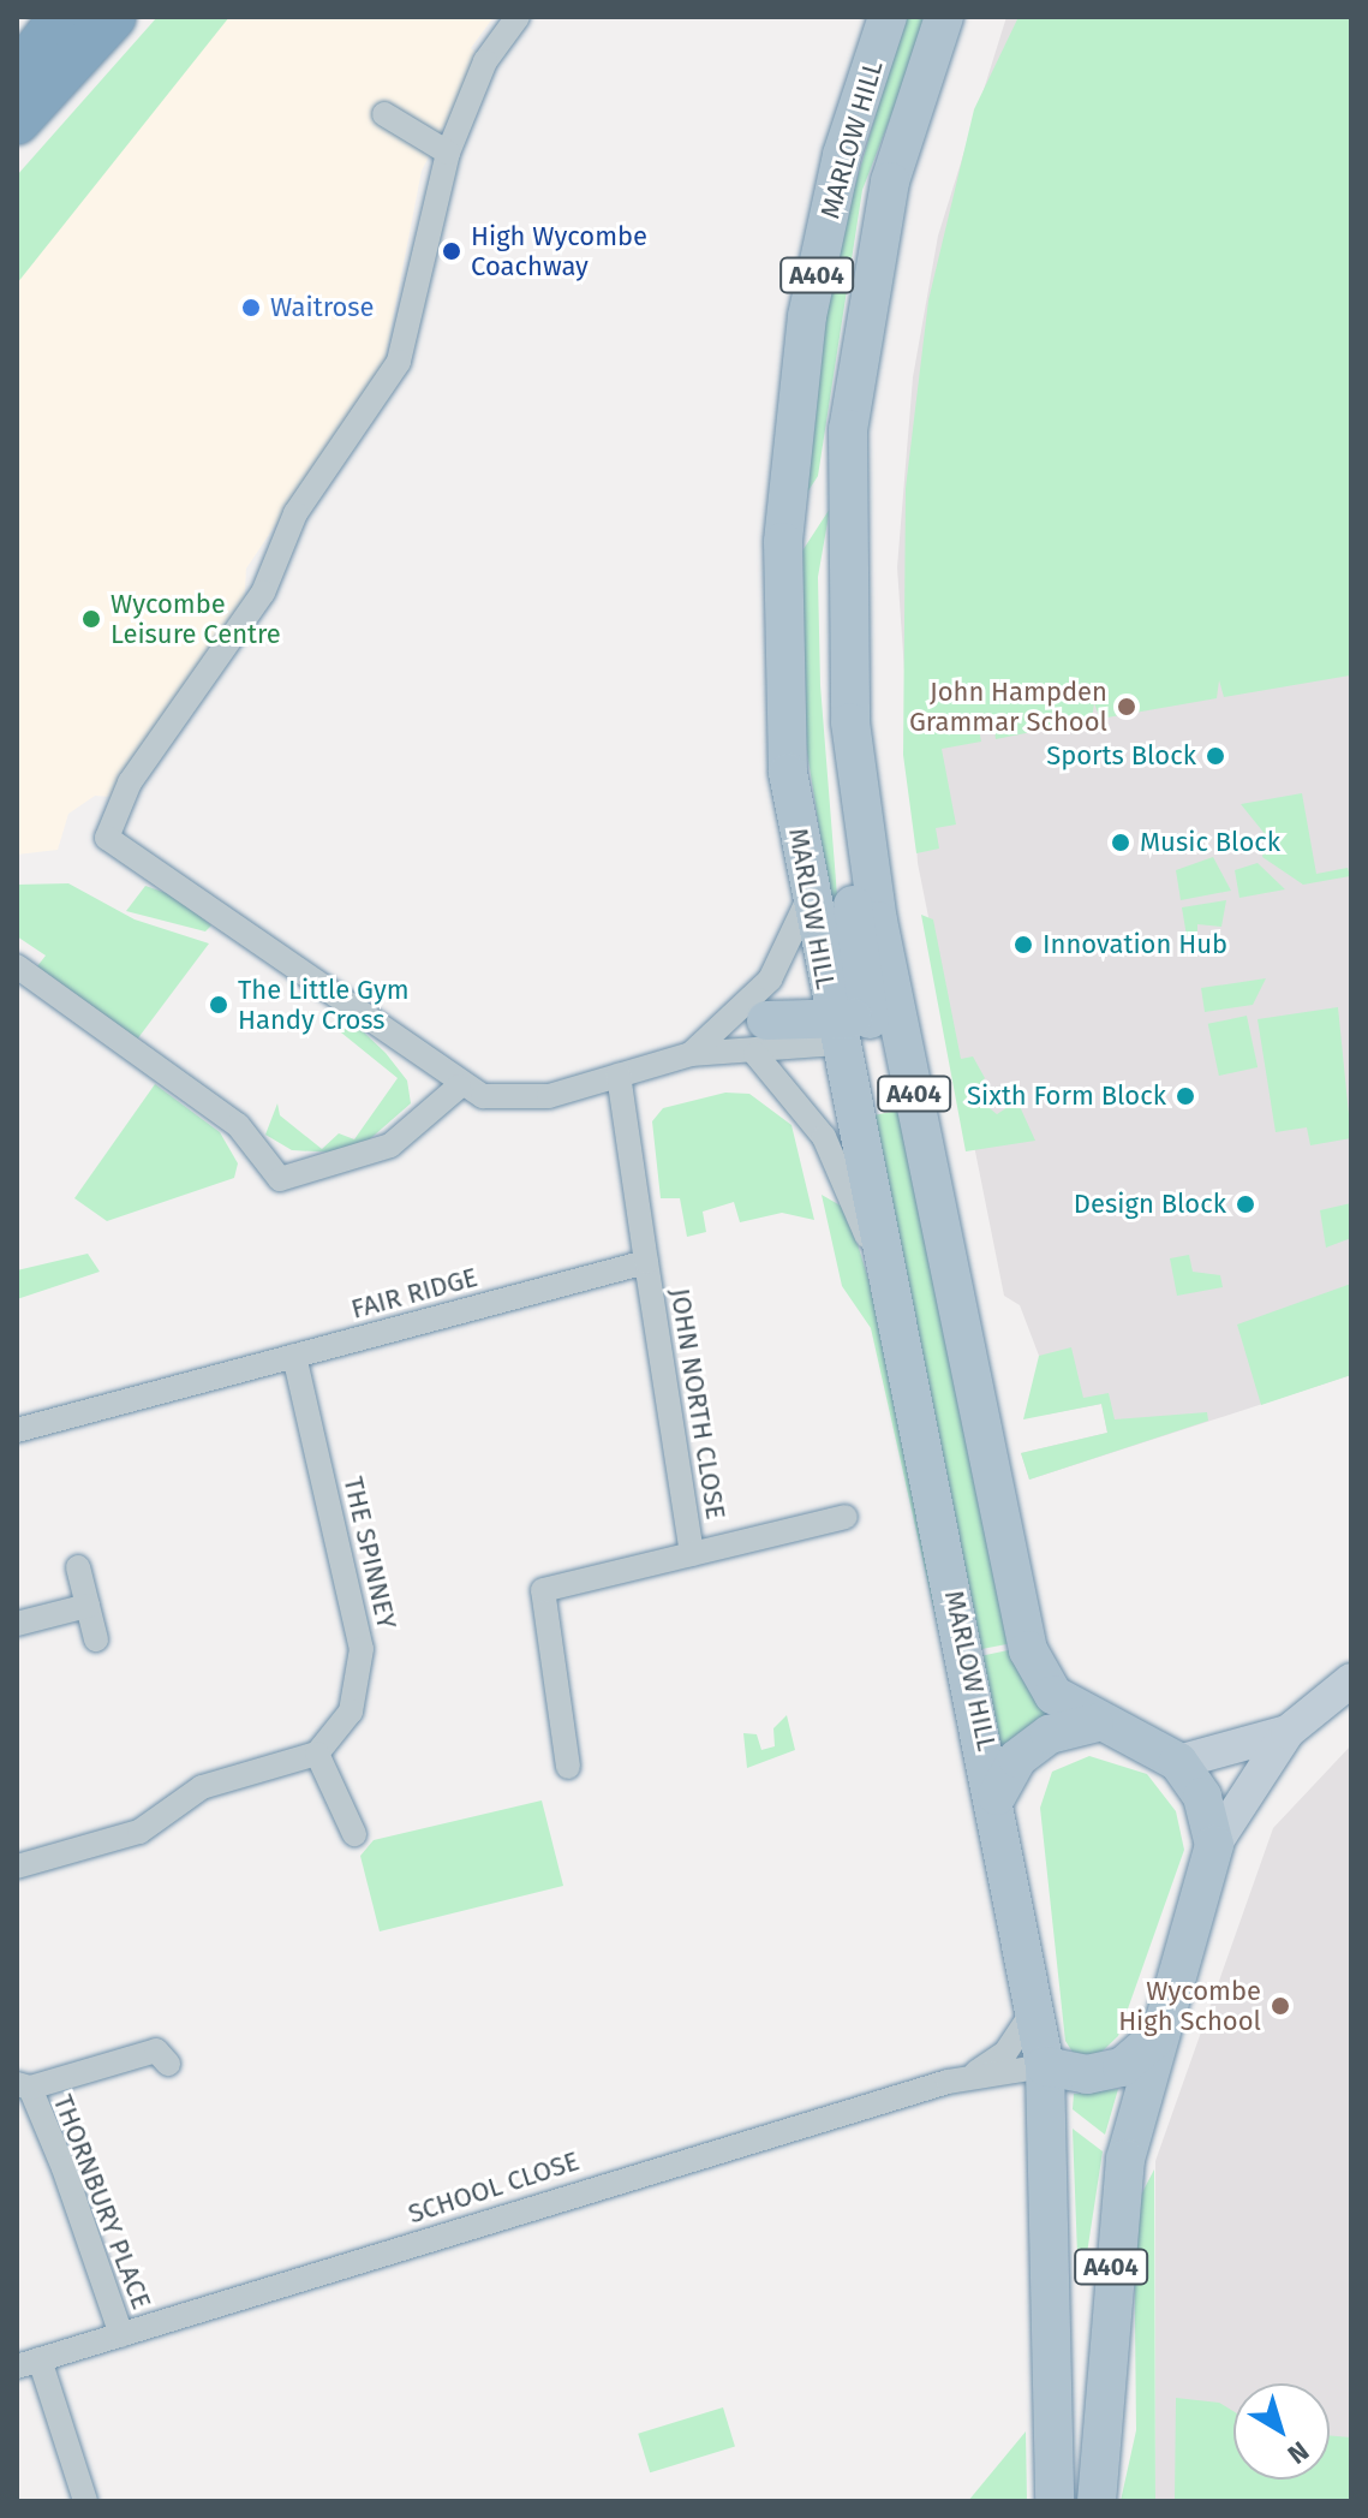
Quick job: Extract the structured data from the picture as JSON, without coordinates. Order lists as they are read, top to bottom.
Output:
{
  "streets": {
    "main road": ["MARLOW HILL", "A404"],
    "street": [
      "FAIR RIDGE",
      "JOHN NORTH CLOSE",
      "THE SPINNEY",
      "SCHOOL CLOSE",
      "THORNBURY PLACE"
    ]
  },
  "crossings": [
    ["MARLOW HILL", "A404"],
    ["MARLOW HILL", "SCHOOL CLOSE"],
    ["FAIR RIDGE", "JOHN NORTH CLOSE"],
    ["FAIR RIDGE", "THE SPINNEY"],
    ["SCHOOL CLOSE", "THORNBURY PLACE"]
  ],
  "places": [
    "High Wycombe Coachway",
    "Waitrose",
    "Wycombe Leisure Centre",
    "John Hampden Grammar School",
    "Sports Block",
    "Music Block",
    "Innovation Hub",
    "The Little Gym Handy Cross",
    "Sixth Form Block",
    "Design Block",
    "Wycombe High School"
  ],
  "north": "bottom right"
}
